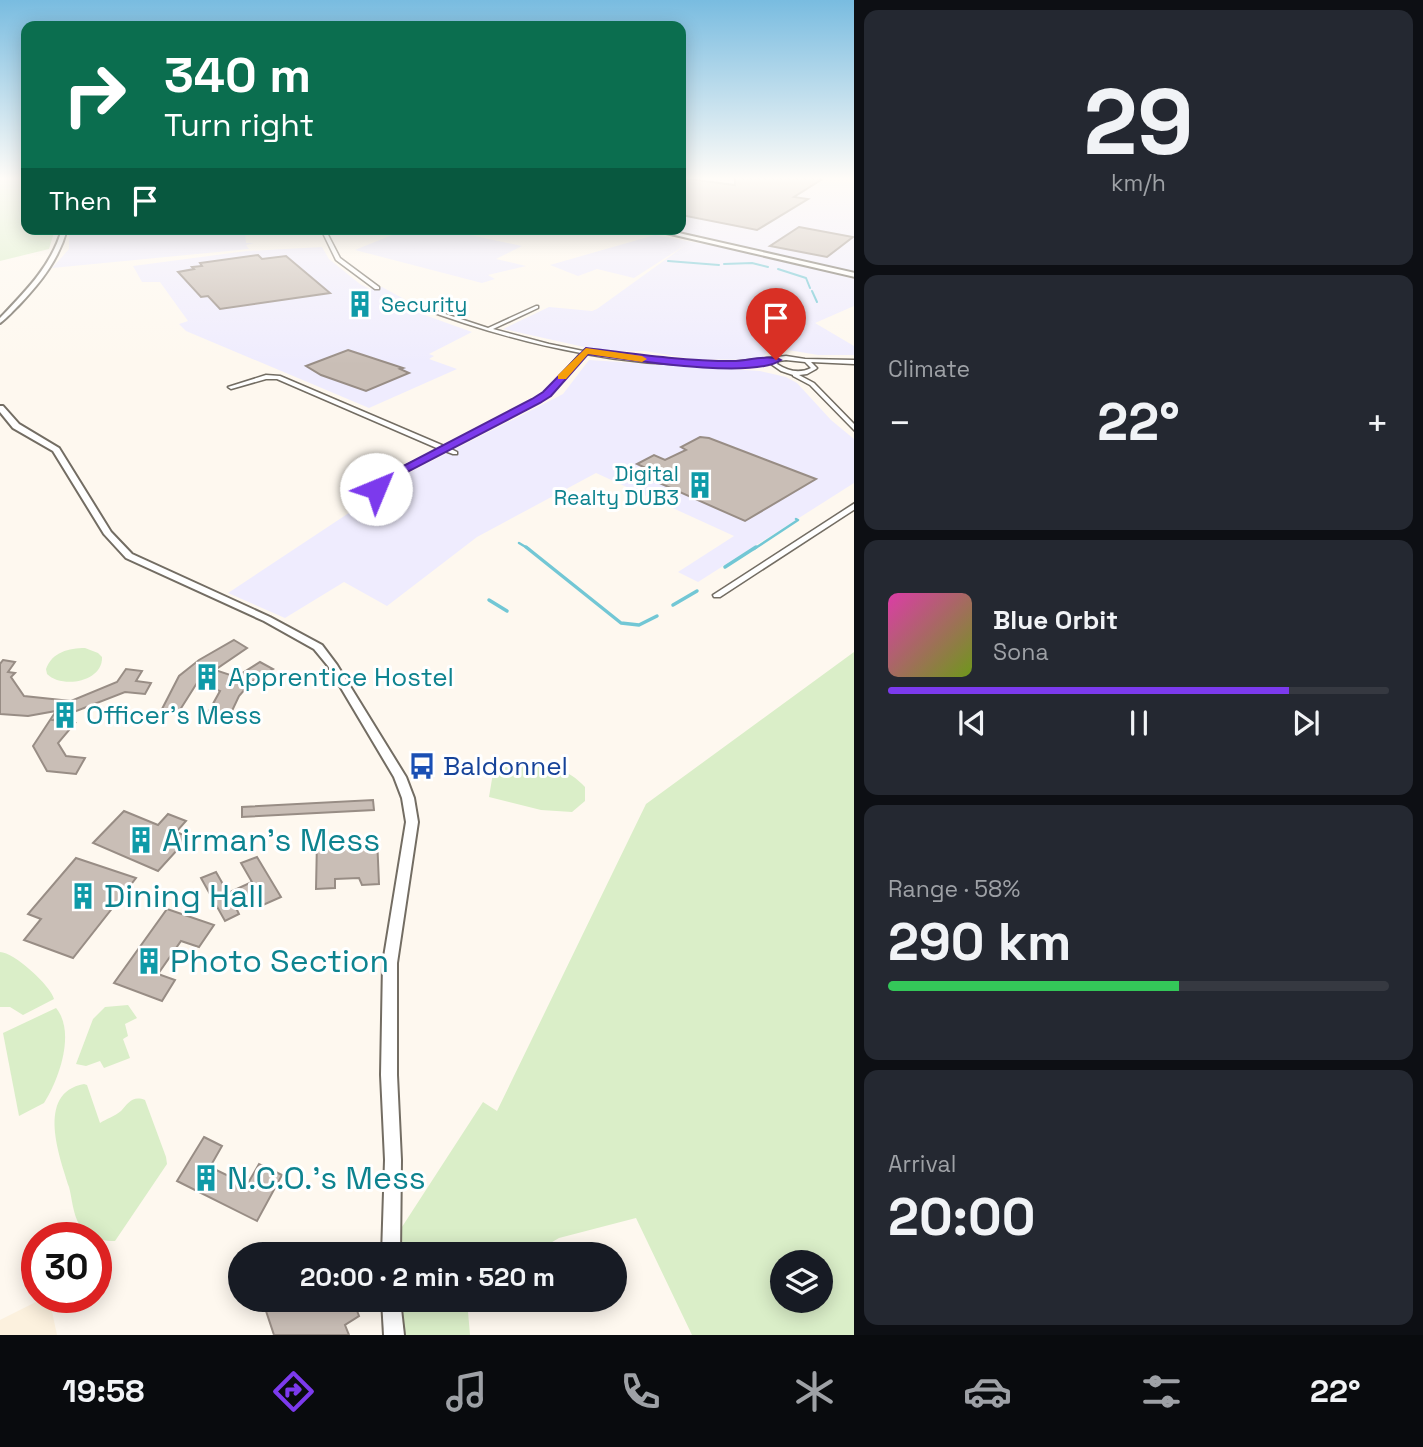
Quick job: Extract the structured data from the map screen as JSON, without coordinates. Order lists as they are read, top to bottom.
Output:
{
  "places": {
    "building": [
      "Security",
      "Digital Realty DUB3",
      "Apprentice Hostel",
      "Officer's Mess",
      "Airman's Mess",
      "Dining Hall",
      "Photo Section",
      "N.C.O.'s Mess"
    ],
    "bus stop": ["Baldonnel"]
  },
  "page": {
    "tile": [
      ["29", "km/h"],
      "Climate",
      ["Range · 58%", "290 km"],
      ["Arrival", "20:00"]
    ],
    "turn": ["340 m", "Turn right"],
    "then": "Then",
    "heat": ["−", "22°", "+"],
    "song": ["Blue Orbit", "Sona"],
    "limit": "30",
    "trip": "20:00 · 2 min · 520 m",
    "tabs": ["19:58", "22°"]
  }
}
